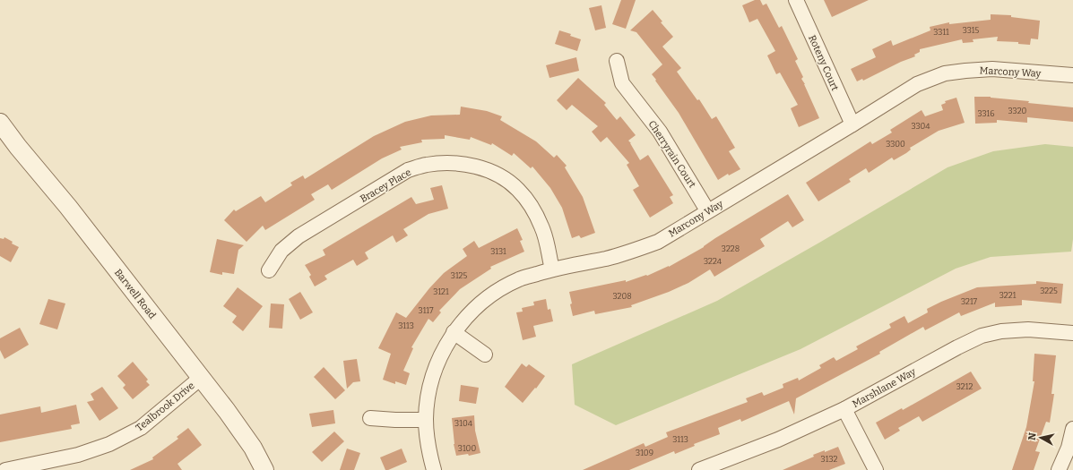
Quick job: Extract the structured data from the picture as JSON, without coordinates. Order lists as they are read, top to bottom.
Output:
{
  "streets": {
    "street": [
      "Roteny Court",
      "Marcony Way",
      "Cherryrain Court",
      "Bracey Place",
      "Barwell Road",
      "Marshlane Way",
      "Tealbrook Drive"
    ]
  },
  "crossings": [
    ["Roteny Court", "Marcony Way"],
    ["Marcony Way", "Cherryrain Court"],
    ["Marcony Way", "Bracey Place"],
    ["Barwell Road", "Tealbrook Drive"]
  ],
  "house_numbers": [
    "3315",
    "3311",
    "3320",
    "3316",
    "3304",
    "3300",
    "3228",
    "3131",
    "3224",
    "3125",
    "3225",
    "3121",
    "3221",
    "3208",
    "3217",
    "3117",
    "3113",
    "3212",
    "3104",
    "3113",
    "3100",
    "3109",
    "3132"
  ],
  "north": "left"
}
